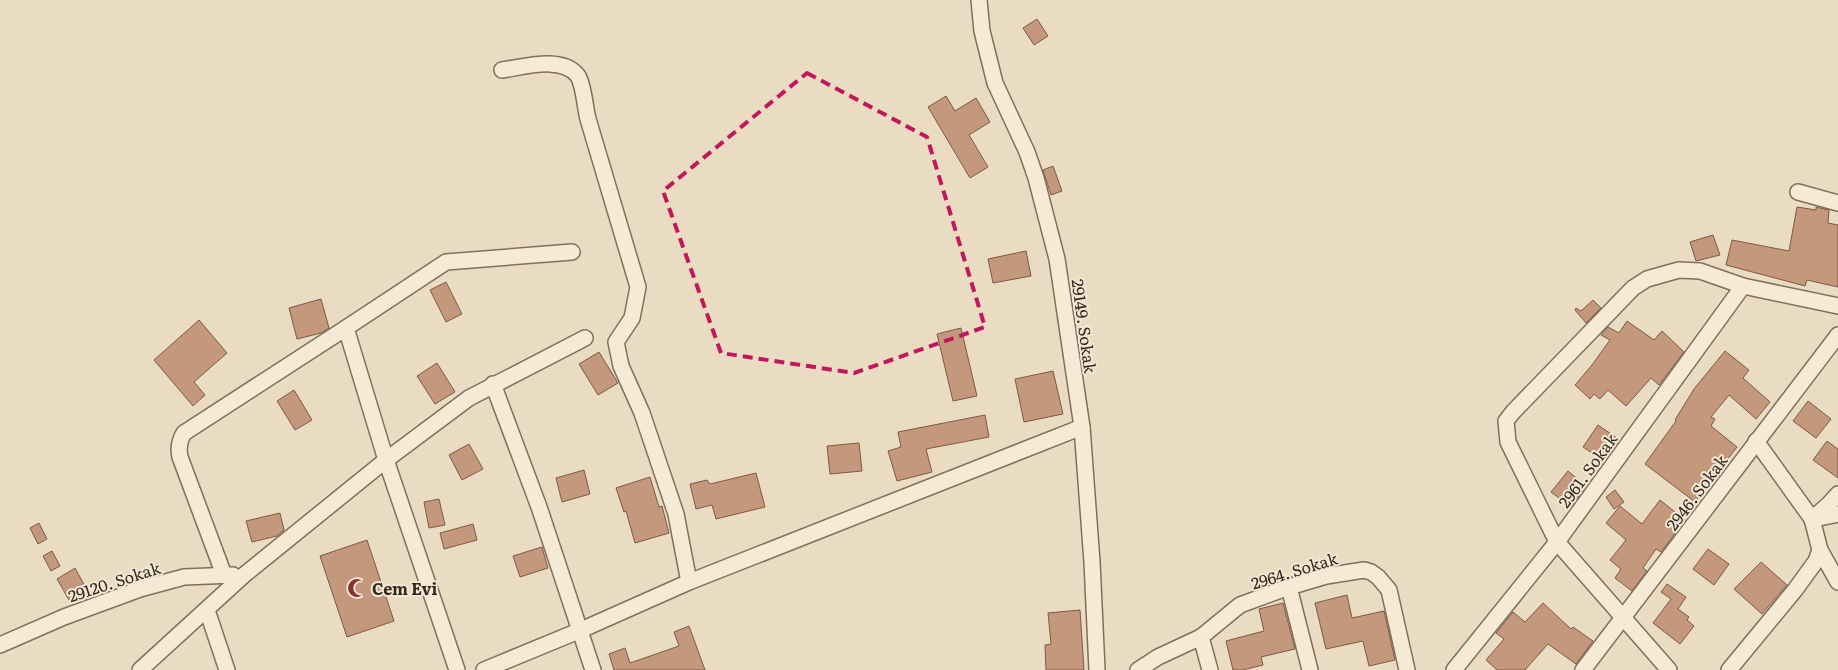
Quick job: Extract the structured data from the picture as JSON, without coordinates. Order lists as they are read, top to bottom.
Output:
{
  "streets": {
    "street": [
      "29149. Sokak",
      "2961. Sokak",
      "2946. Sokak",
      "2964. Sokak",
      "29120. Sokak"
    ]
  },
  "places": {
    "mosque": ["Cem Evi"]
  }
}
